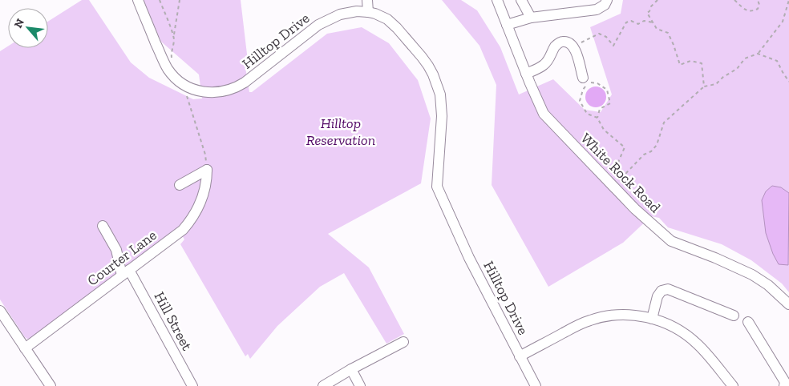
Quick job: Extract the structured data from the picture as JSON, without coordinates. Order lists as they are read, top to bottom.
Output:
{
  "streets": {
    "street": [
      "Hilltop Drive",
      "White Rock Road",
      "Courter Lane",
      "Hill Street"
    ]
  },
  "crossings": [
    ["Courter Lane", "Hill Street"]
  ],
  "parks": ["Hilltop Reservation"],
  "north": "top left"
}
